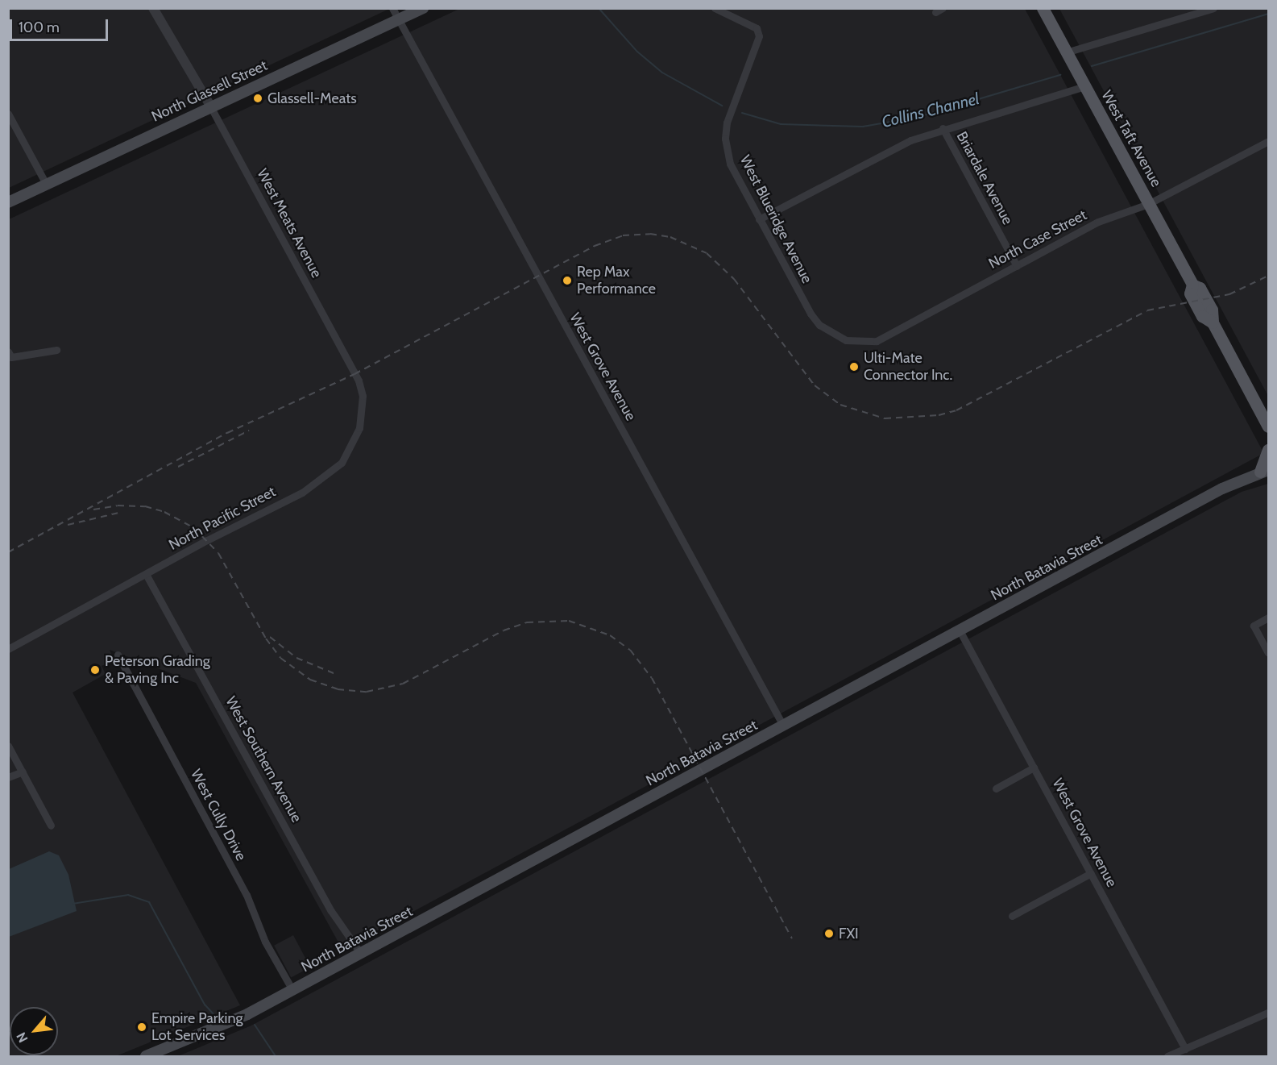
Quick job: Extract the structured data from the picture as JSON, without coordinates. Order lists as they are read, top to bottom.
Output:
{
  "streets": {
    "main road": ["North Glassell Street", "West Taft Avenue", "North Batavia Street"],
    "street": [
      "Briardale Avenue",
      "West Blueridge Avenue",
      "West Meats Avenue",
      "North Case Street",
      "West Grove Avenue",
      "North Pacific Street",
      "West Southern Avenue",
      "West Cully Drive"
    ]
  },
  "crossings": [
    ["North Glassell Street", "West Meats Avenue"],
    ["North Glassell Street", "West Grove Avenue"],
    ["West Taft Avenue", "North Case Street"],
    ["Briardale Avenue", "North Case Street"],
    ["West Blueridge Avenue", "North Case Street"],
    ["West Meats Avenue", "North Pacific Street"],
    ["West Grove Avenue", "North Batavia Street"],
    ["North Pacific Street", "West Southern Avenue"],
    ["North Batavia Street", "West Southern Avenue"],
    ["North Batavia Street", "West Cully Drive"]
  ],
  "water": ["Collins Channel"],
  "places": [
    "Glassell-Meats",
    "Rep Max Performance",
    "Ulti-Mate Connector Inc.",
    "Peterson Grading & Paving Inc",
    "FXI",
    "Empire Parking Lot Services"
  ],
  "scale_bar": "100 m",
  "north": "bottom left"
}
